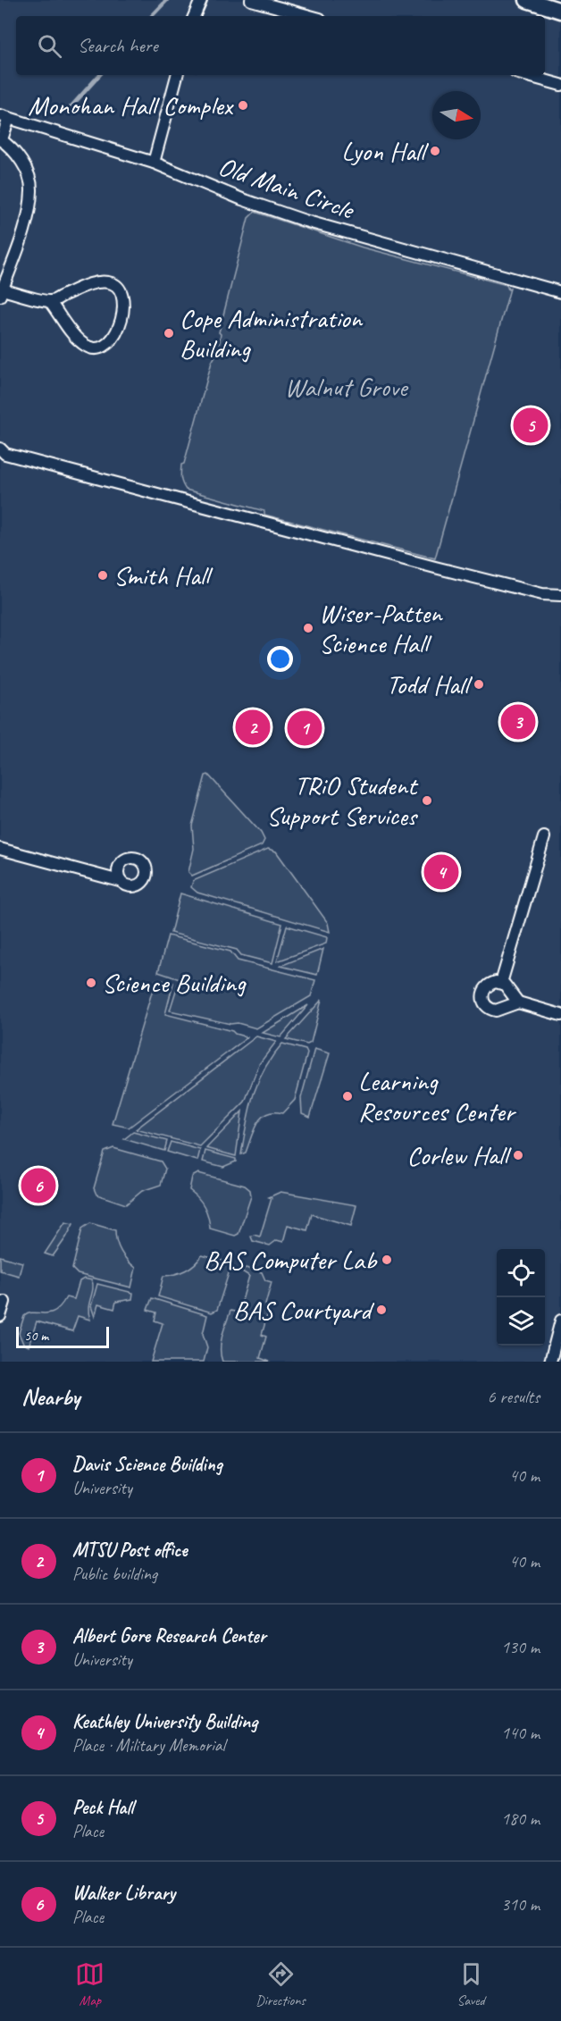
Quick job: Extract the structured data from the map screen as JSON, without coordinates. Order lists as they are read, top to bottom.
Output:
{
  "streets": {
    "street": ["Old Main Circle"]
  },
  "parks": ["Walnut Grove"],
  "places": [
    "Monohan Hall Complex",
    "Lyon Hall",
    "Cope Administration Building",
    "Smith Hall",
    "Wiser-Patten Science Hall",
    "Todd Hall",
    "TRiO Student Support Services",
    "Science Building",
    "Learning Resources Center",
    "Corlew Hall",
    "BAS Computer Lab",
    "BAS Courtyard"
  ],
  "scale_bar": "50 m",
  "north": "right",
  "page": {
    "search": "Search here",
    "pins": [
      "5",
      "3",
      "2",
      "1",
      "4",
      "6"
    ],
    "scale": "50 m",
    "heading": ["Nearby", "6 results"],
    "list": [
      {
        "mark": "1",
        "name": "Davis Science Building",
        "note": "University",
        "value": "40 m"
      },
      {
        "mark": "2",
        "name": "MTSU Post office",
        "note": "Public building",
        "value": "40 m"
      },
      {
        "mark": "3",
        "name": "Albert Gore Research Center",
        "note": "University",
        "value": "130 m"
      },
      {
        "mark": "4",
        "name": "Keathley University Building",
        "note": "Place · Military Memorial",
        "value": "140 m"
      },
      {
        "mark": "5",
        "name": "Peck Hall",
        "note": "Place",
        "value": "180 m"
      },
      {
        "mark": "6",
        "name": "Walker Library",
        "note": "Place",
        "value": "310 m"
      }
    ],
    "nav": ["Map", "Directions", "Saved"]
  }
}
